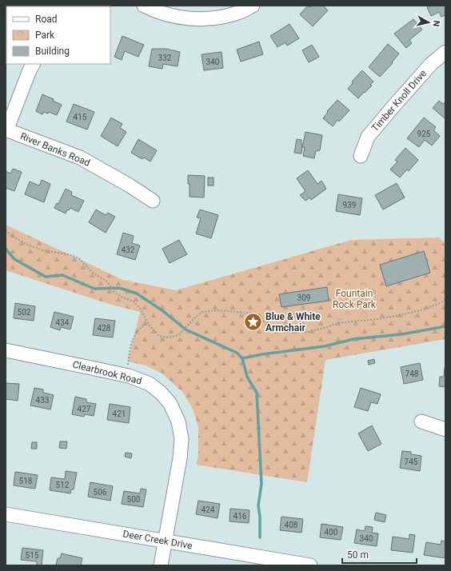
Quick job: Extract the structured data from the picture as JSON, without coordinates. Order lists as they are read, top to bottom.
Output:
{
  "streets": {
    "street": [
      "Timber Knoll Drive",
      "River Banks Road",
      "Clearbrook Road",
      "Deer Creek Drive"
    ]
  },
  "crossings": [
    ["Clearbrook Road", "Deer Creek Drive"]
  ],
  "parks": ["Fountain Rock Park"],
  "places": {
    "place": ["Blue & White Armchair"]
  },
  "house_numbers": [
    "332",
    "340",
    "415",
    "925",
    "939",
    "432",
    "309",
    "502",
    "434",
    "428",
    "748",
    "433",
    "427",
    "421",
    "745",
    "518",
    "512",
    "506",
    "500",
    "424",
    "416",
    "408",
    "400",
    "340",
    "515"
  ],
  "legend": ["Road", "Park", "Building"],
  "scale_bar": "50 m",
  "north": "right"
}
